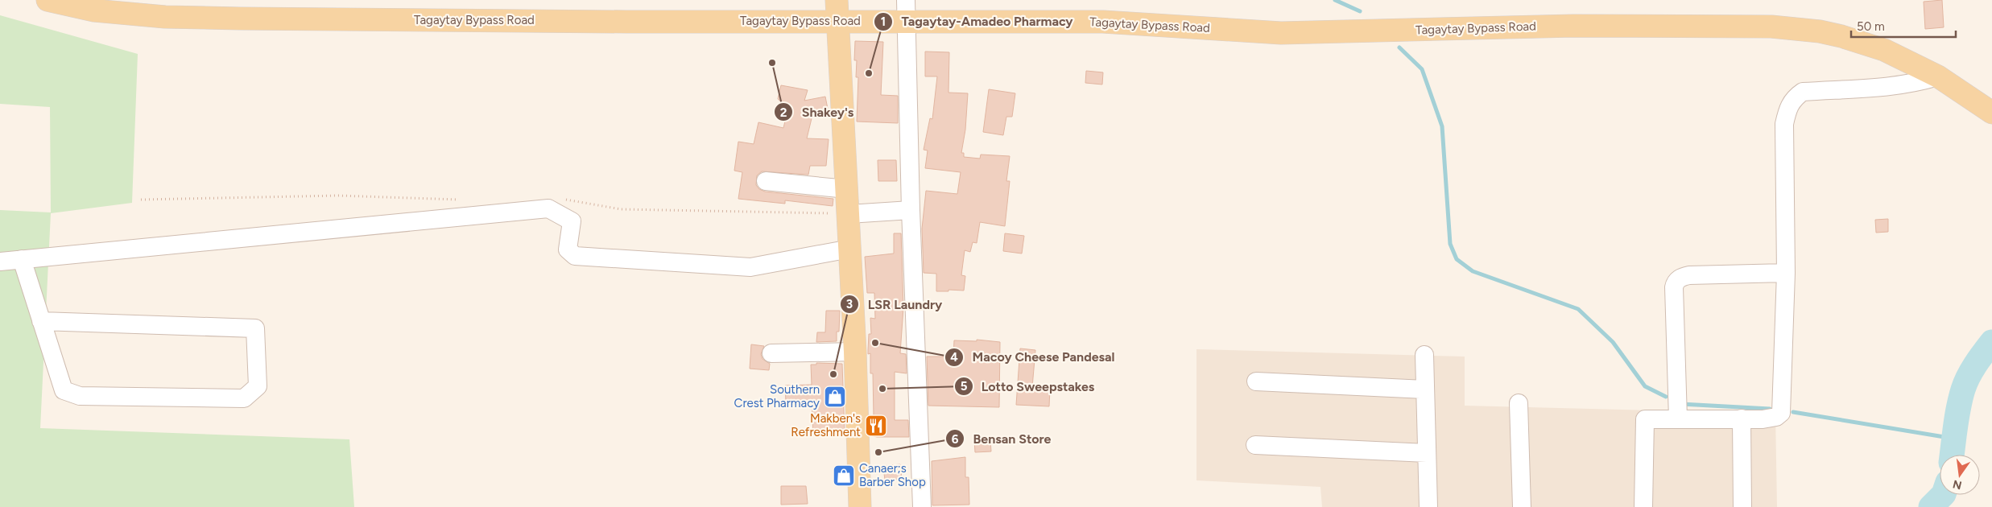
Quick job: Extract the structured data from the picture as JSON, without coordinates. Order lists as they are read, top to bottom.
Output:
{
  "streets": {
    "main road": ["Tagaytay Bypass Road"]
  },
  "places": {
    "other": [
      "Shakey's",
      "Tagaytay-Amadeo Pharmacy",
      "Macoy Cheese Pandesal",
      "LSR Laundry",
      "Lotto Sweepstakes",
      "Bensan Store"
    ],
    "shop": ["Southern Crest Pharmacy", "Canaer;s Barber Shop"],
    "restaurant": ["Makben's Refreshment"]
  },
  "scale_bar": "50 m",
  "north": "bottom"
}
